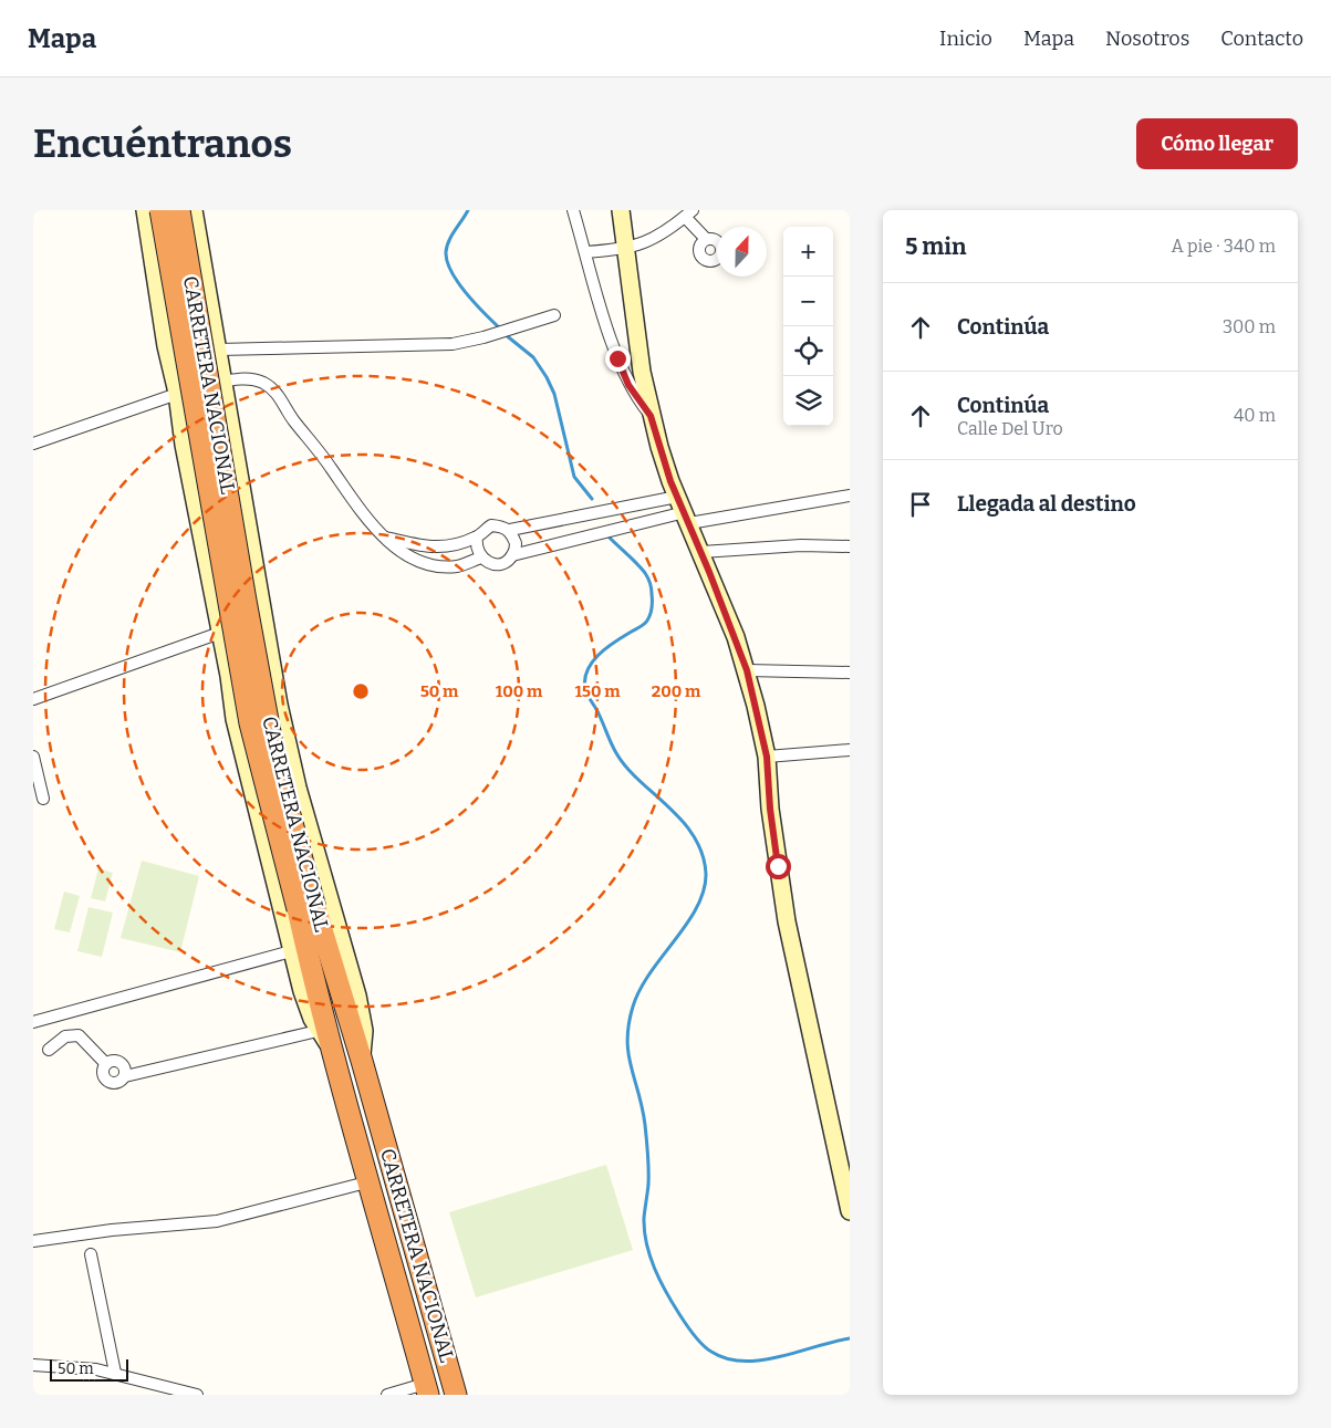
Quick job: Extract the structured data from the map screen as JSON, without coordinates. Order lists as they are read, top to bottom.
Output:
{
  "streets": {
    "highway": ["CARRETERA NACIONAL"]
  },
  "scale_bar": "50 m",
  "north": "top",
  "page": {
    "header": "Mapa",
    "nav": [
      "Inicio",
      "Mapa",
      "Nosotros",
      "Contacto"
    ],
    "buttons": "Cómo llegar",
    "title": "Encuéntranos",
    "heading": ["5 min", "A pie · 340 m"],
    "map_buttons": ["+", "−"],
    "list": [
      ["Continúa", "300 m"],
      ["Continúa", "Calle Del Uro", "40 m"],
      "Llegada al destino"
    ],
    "scale": "50 m"
  },
  "rings": [
    "50 m",
    "100 m",
    "150 m",
    "200 m"
  ]
}
